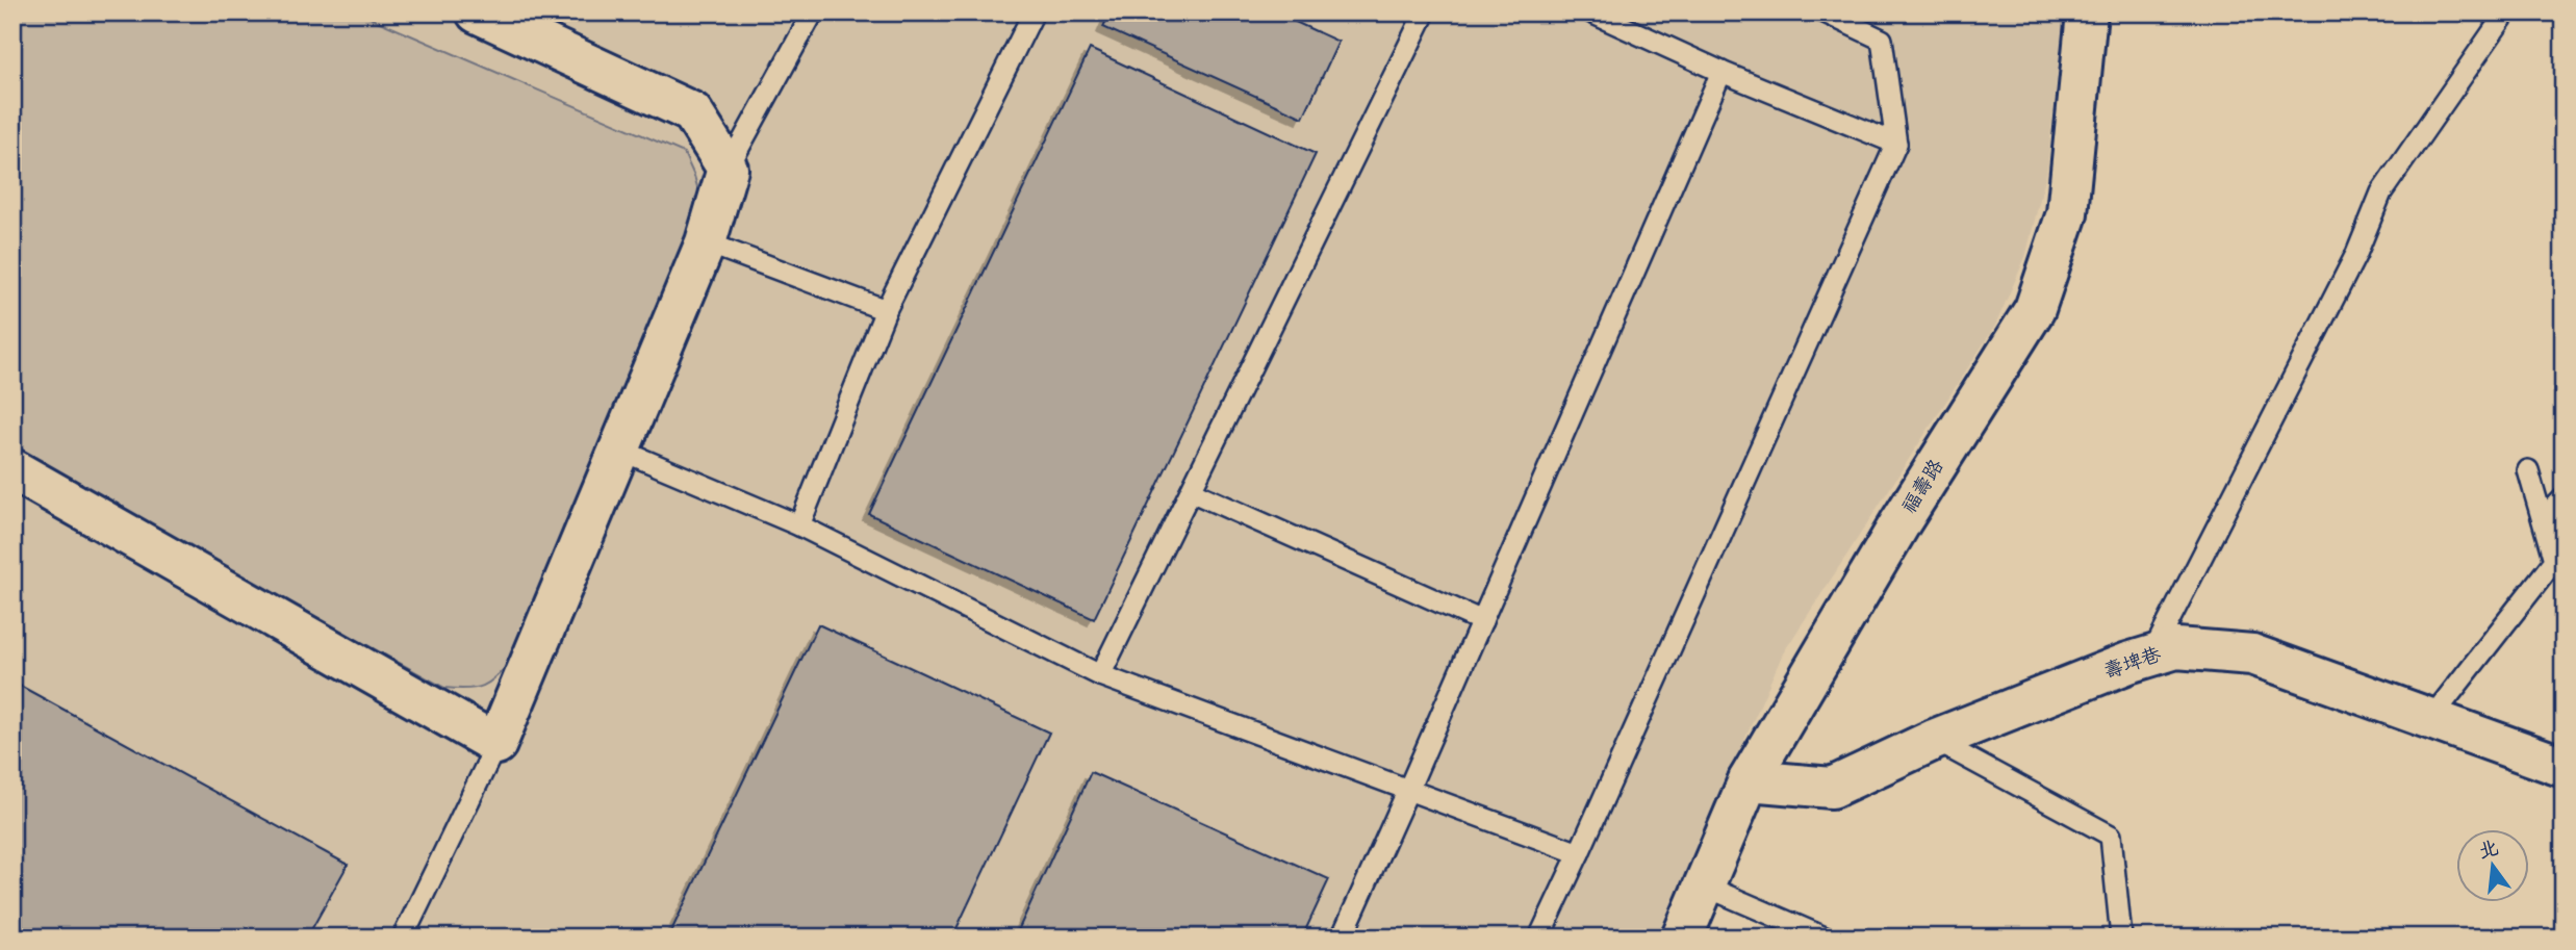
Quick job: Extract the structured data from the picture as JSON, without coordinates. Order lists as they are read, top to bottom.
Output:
{
  "streets": {
    "street": ["福壽路", "壽埤巷"]
  },
  "crossings": [
    ["福壽路", "壽埤巷"]
  ],
  "north": "top"
}
